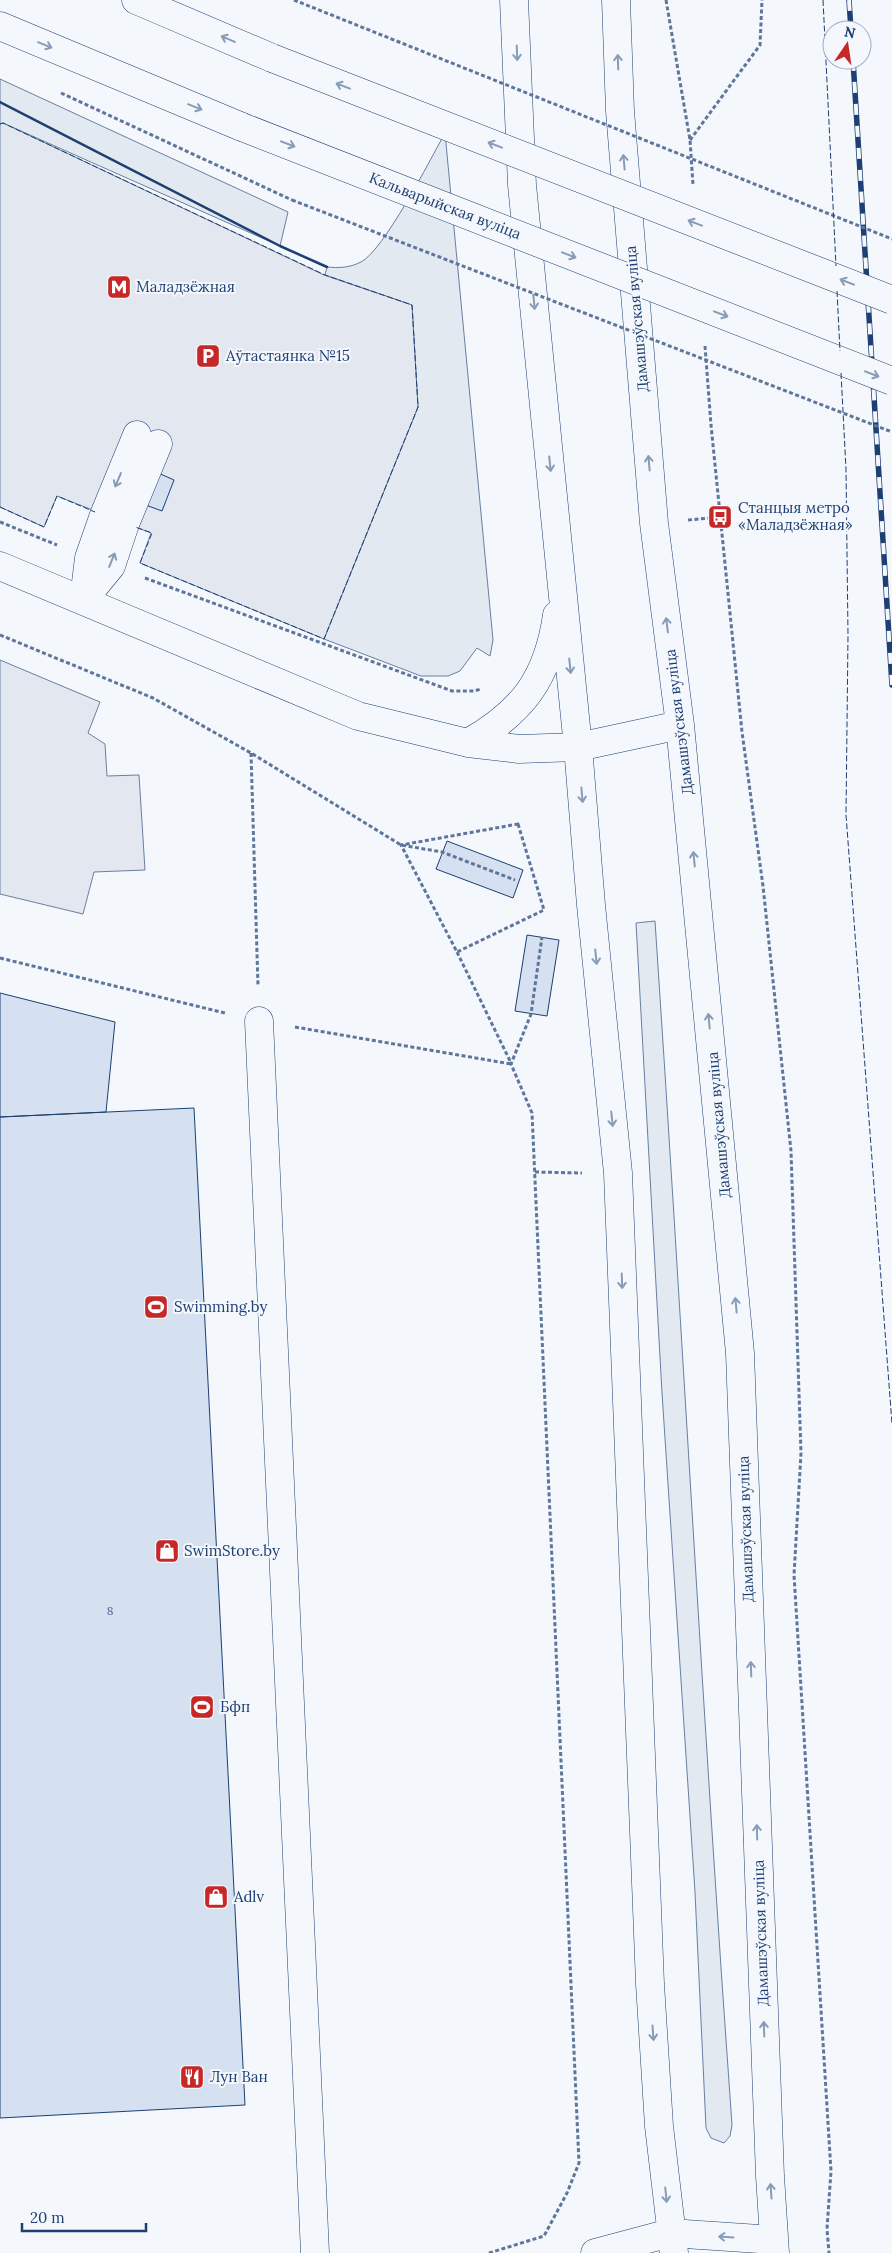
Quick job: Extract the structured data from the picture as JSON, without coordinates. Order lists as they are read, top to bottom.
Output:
{
  "streets": {
    "main road": ["Кальварыйская вуліца", "Дамашэўская вуліца"]
  },
  "places": {
    "metro station": ["Маладзёжная"],
    "parking": ["Аўтастаянка №15"],
    "bus stop": ["Станцыя метро «Маладзёжная»"],
    "sports": ["Swimming.by", "Бфп"],
    "shop": ["SwimStore.by", "Adlv"],
    "restaurant": ["Лун Ван"]
  },
  "house_numbers": ["8"],
  "scale_bar": "20 m",
  "north": "top"
}
